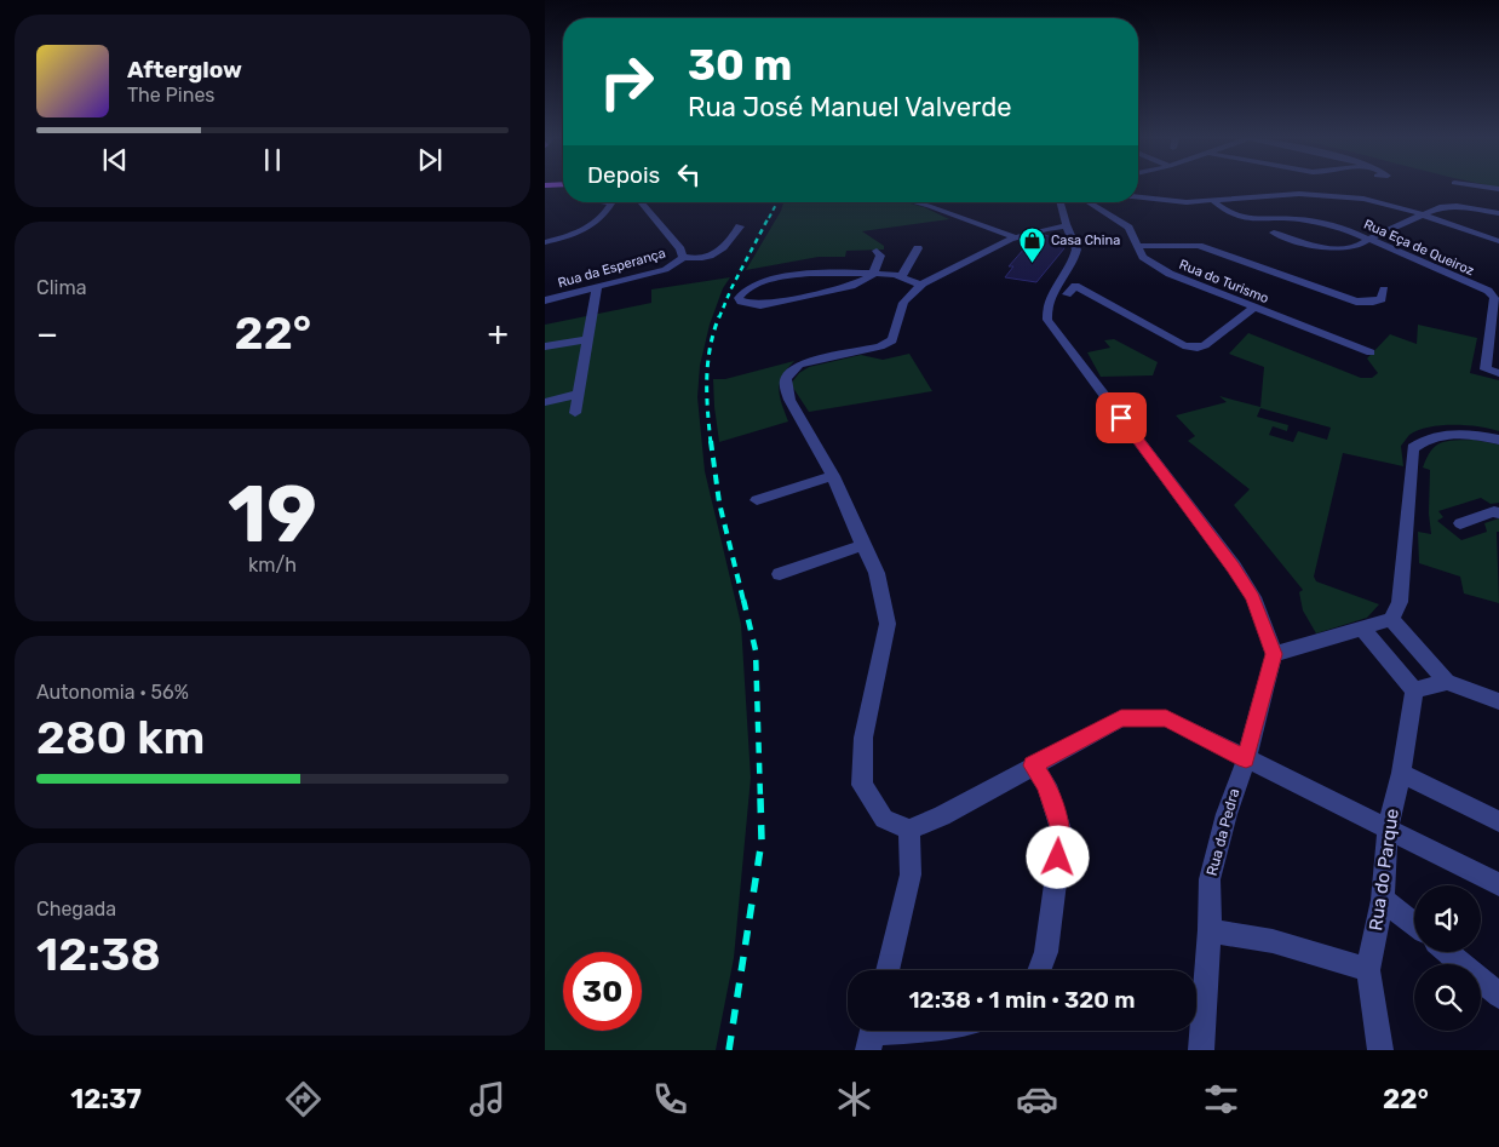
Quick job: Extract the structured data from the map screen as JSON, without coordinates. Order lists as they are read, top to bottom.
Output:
{
  "streets": {
    "street": [
      "Rua Eça de Queiroz",
      "Rua da Esperança",
      "Rua do Turismo",
      "Rua da Pedra",
      "Rua do Parque"
    ]
  },
  "places": {
    "shop": ["Casa China"]
  },
  "page": {
    "turn": ["30 m", "Rua José Manuel Valverde"],
    "song": ["Afterglow", "The Pines"],
    "then": "Depois",
    "tile": [
      "Clima",
      ["19", "km/h"],
      ["Autonomia · 56%", "280 km"],
      ["Chegada", "12:38"]
    ],
    "heat": ["−", "22°", "+"],
    "limit": "30",
    "trip": "12:38 · 1 min · 320 m",
    "tabs": ["12:37", "22°"]
  }
}
